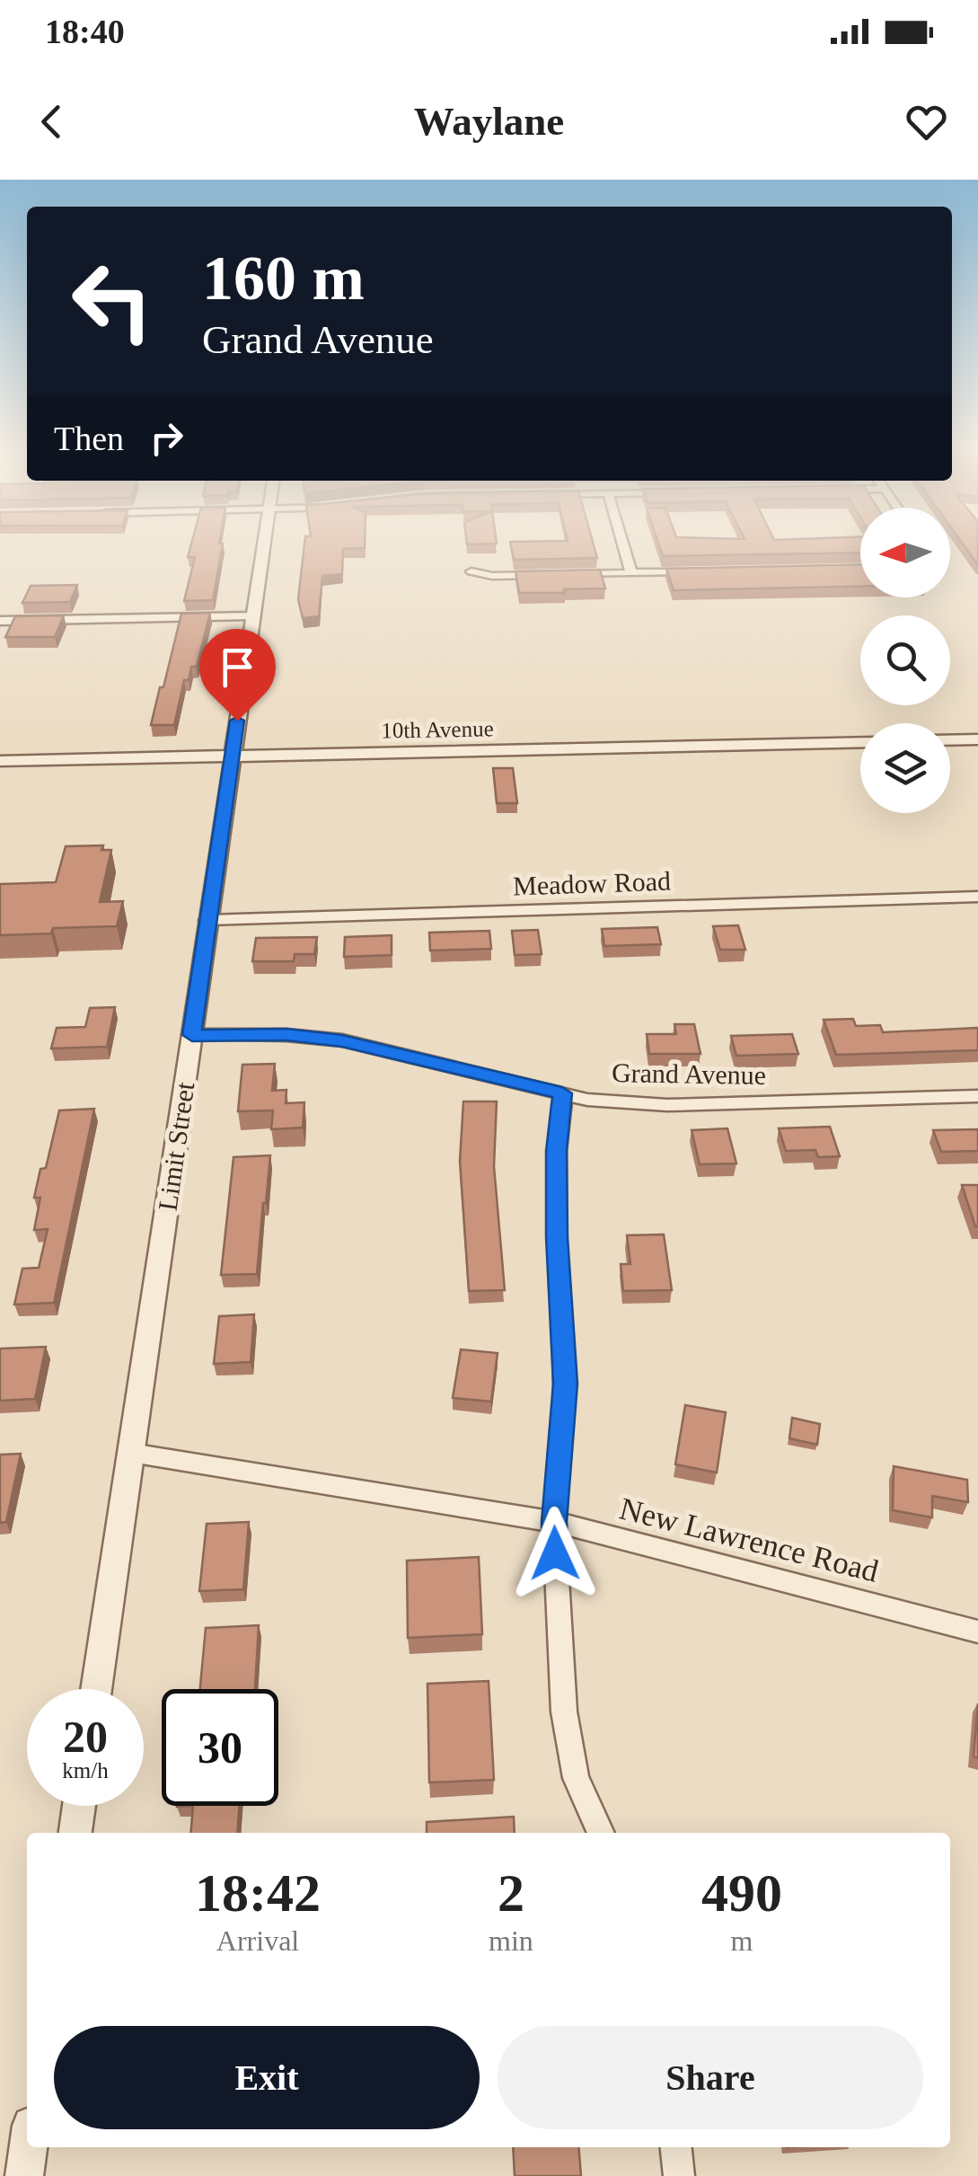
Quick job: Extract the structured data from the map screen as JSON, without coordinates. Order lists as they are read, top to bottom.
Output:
{
  "streets": {
    "street": [
      "10th Avenue",
      "Meadow Road",
      "Grand Avenue",
      "Limit Street",
      "New Lawrence Road"
    ]
  },
  "crossings": [
    ["10th Avenue", "Limit Street"],
    ["Meadow Road", "Limit Street"],
    ["Grand Avenue", "Limit Street"],
    ["Limit Street", "New Lawrence Road"]
  ],
  "north": "left",
  "page": {
    "status": "18:40",
    "header": "Waylane",
    "turn": ["160 m", "Grand Avenue"],
    "then": "Then",
    "speed": "20 km/h",
    "limit": "30",
    "eta": [
      "18:42",
      "Arrival",
      "2",
      "min",
      "490",
      "m"
    ],
    "buttons": ["Exit", "Share"]
  }
}
